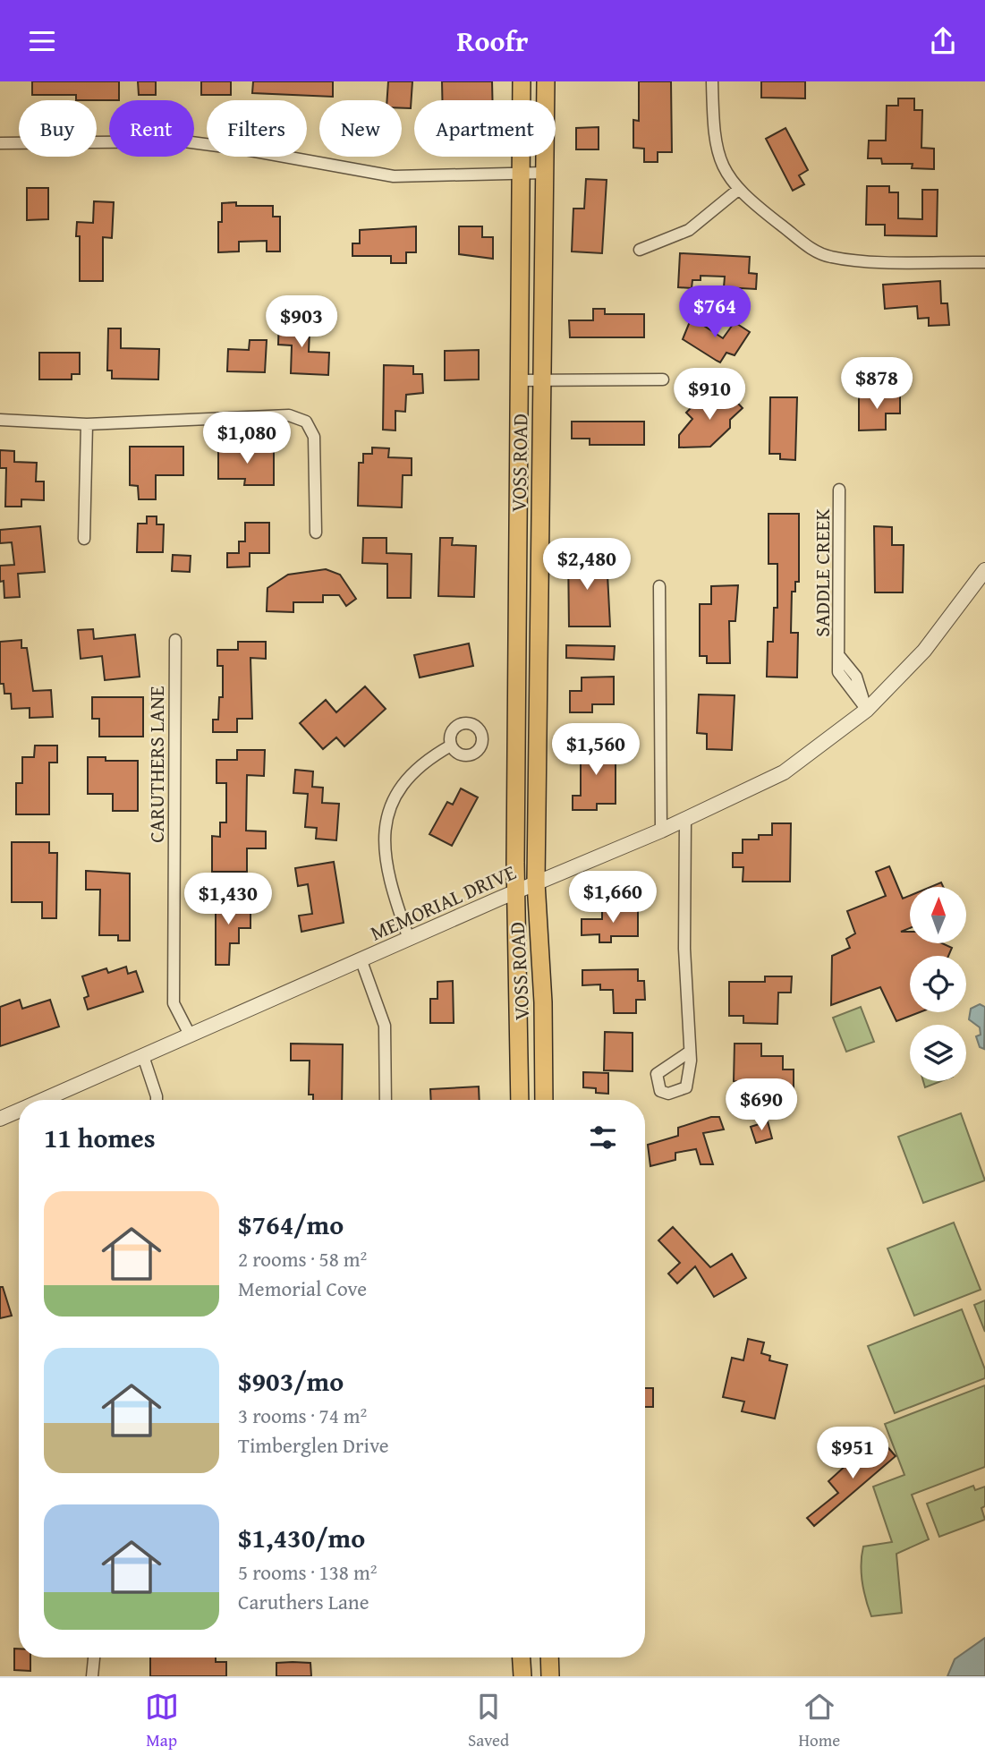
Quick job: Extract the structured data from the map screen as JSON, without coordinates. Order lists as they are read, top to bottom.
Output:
{
  "streets": {
    "main road": ["VOSS ROAD"],
    "street": ["SADDLE CREEK", "CARUTHERS LANE", "MEMORIAL DRIVE"]
  },
  "crossings": [
    ["VOSS ROAD", "MEMORIAL DRIVE"],
    ["SADDLE CREEK", "MEMORIAL DRIVE"],
    ["CARUTHERS LANE", "MEMORIAL DRIVE"]
  ],
  "north": "top",
  "page": {
    "header": "Roofr",
    "chip": [
      "Buy",
      "Rent",
      "Filters",
      "New",
      "Apartment"
    ],
    "price": [
      "$764",
      "$903",
      "$878",
      "$910",
      "$1,080",
      "$2,480",
      "$1,560",
      "$1,660",
      "$1,430",
      "$690",
      "$951"
    ],
    "heading": "11 homes",
    "list": [
      {
        "name": "$764/mo",
        "note": "2 rooms · 58 m² · Memorial Cove"
      },
      {
        "name": "$903/mo",
        "note": "3 rooms · 74 m² · Timberglen Drive"
      },
      {
        "name": "$1,430/mo",
        "note": "5 rooms · 138 m² · Caruthers Lane"
      }
    ],
    "tabs": ["Map", "Saved", "Home"]
  }
}
